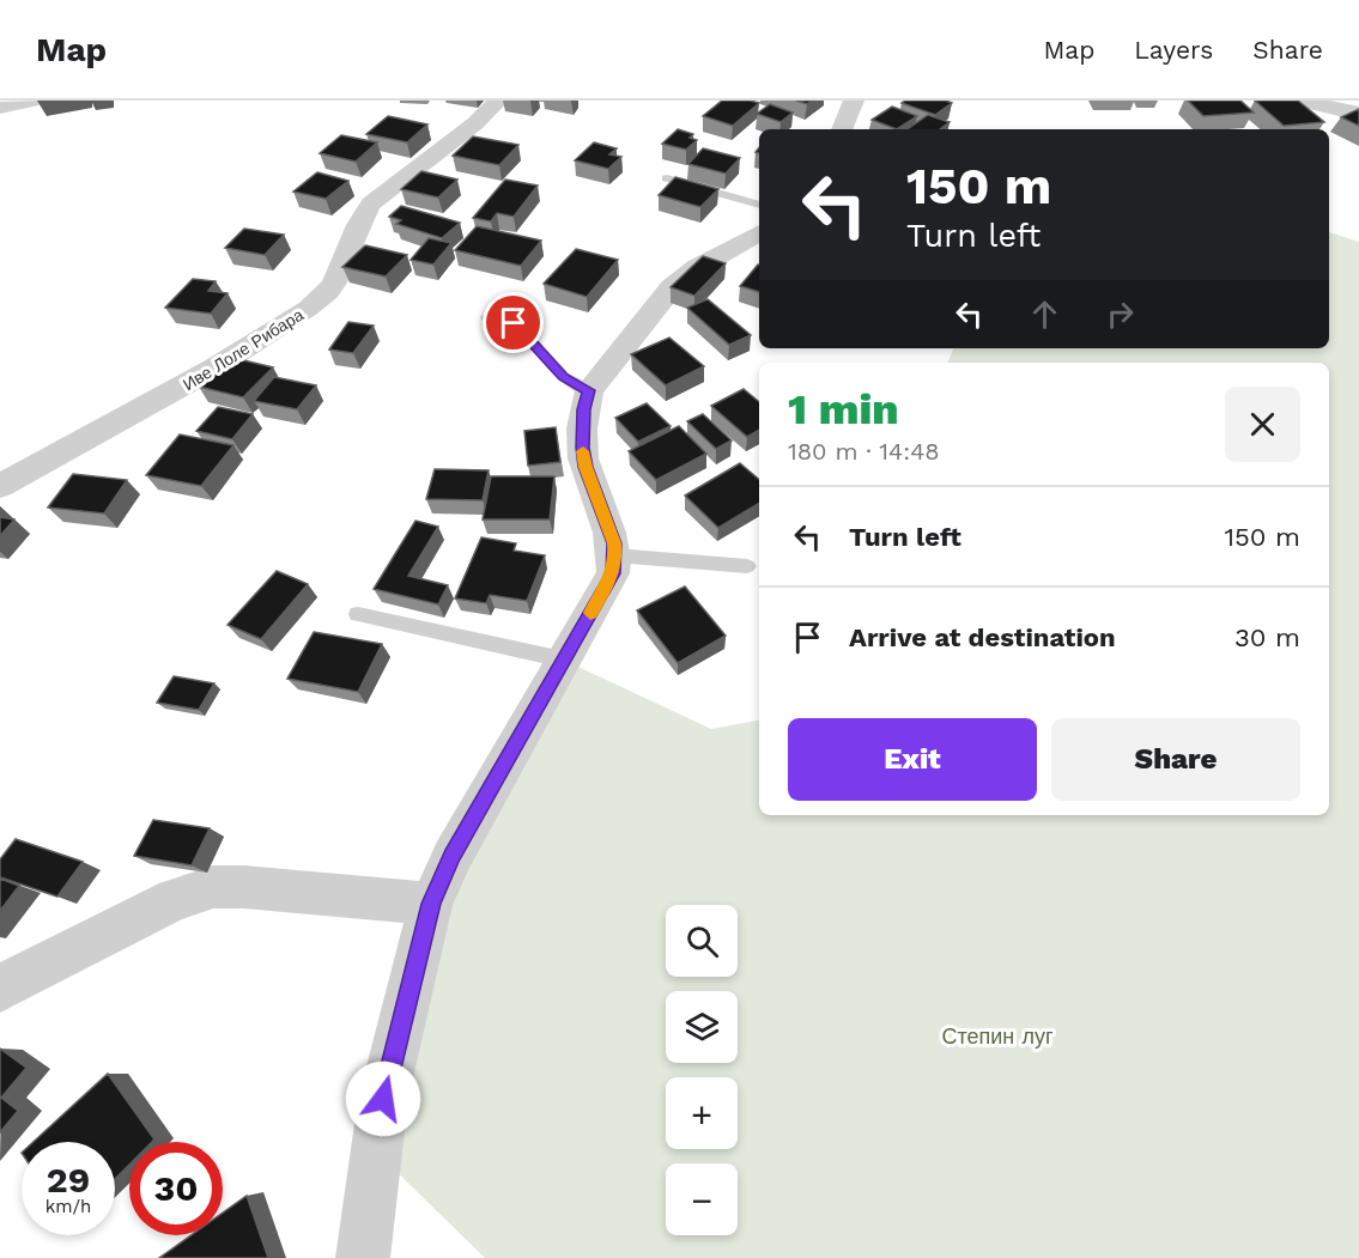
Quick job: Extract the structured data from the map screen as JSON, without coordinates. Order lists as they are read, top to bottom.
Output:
{
  "streets": {
    "street": ["Иве Лоле Рибара"]
  },
  "parks": ["Степин луг"],
  "page": {
    "header": "Map",
    "nav": ["Map", "Layers", "Share"],
    "turn": ["150 m", "Turn left"],
    "heading": ["1 min", "180 m · 14:48"],
    "list": [
      {
        "name": "Turn left",
        "value": "150 m"
      },
      {
        "name": "Arrive at destination",
        "value": "30 m"
      }
    ],
    "buttons": ["Exit", "Share"],
    "map_buttons": ["+", "−"],
    "speed": "29 km/h",
    "limit": "30"
  }
}
